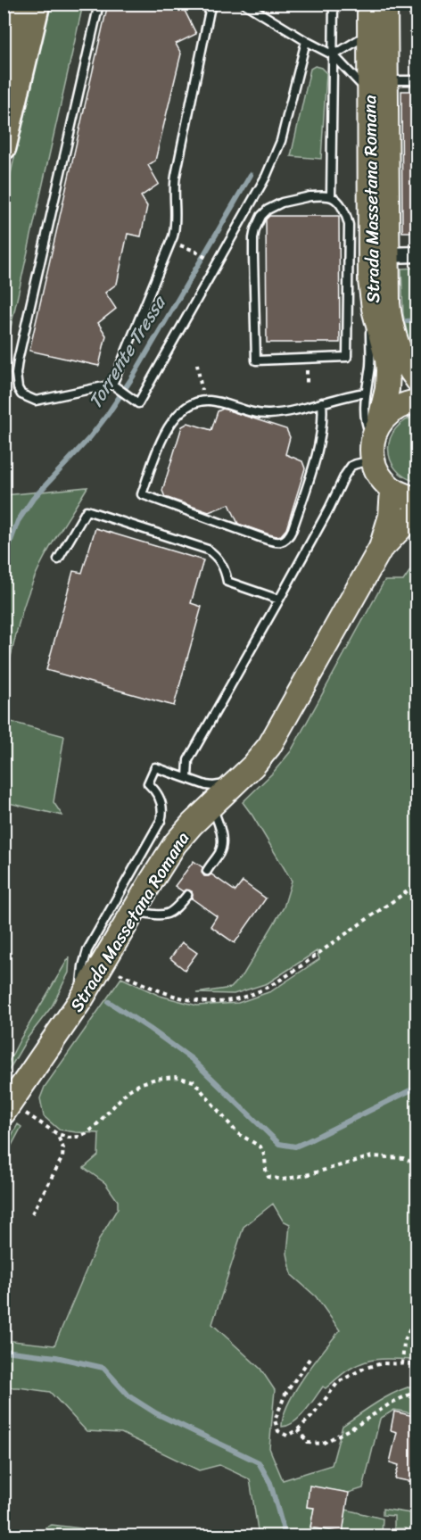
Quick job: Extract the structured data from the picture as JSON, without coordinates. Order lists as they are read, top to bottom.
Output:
{
  "streets": {
    "main road": ["Strada Massetana Romana"]
  },
  "water": ["Torrente Tressa"]
}
